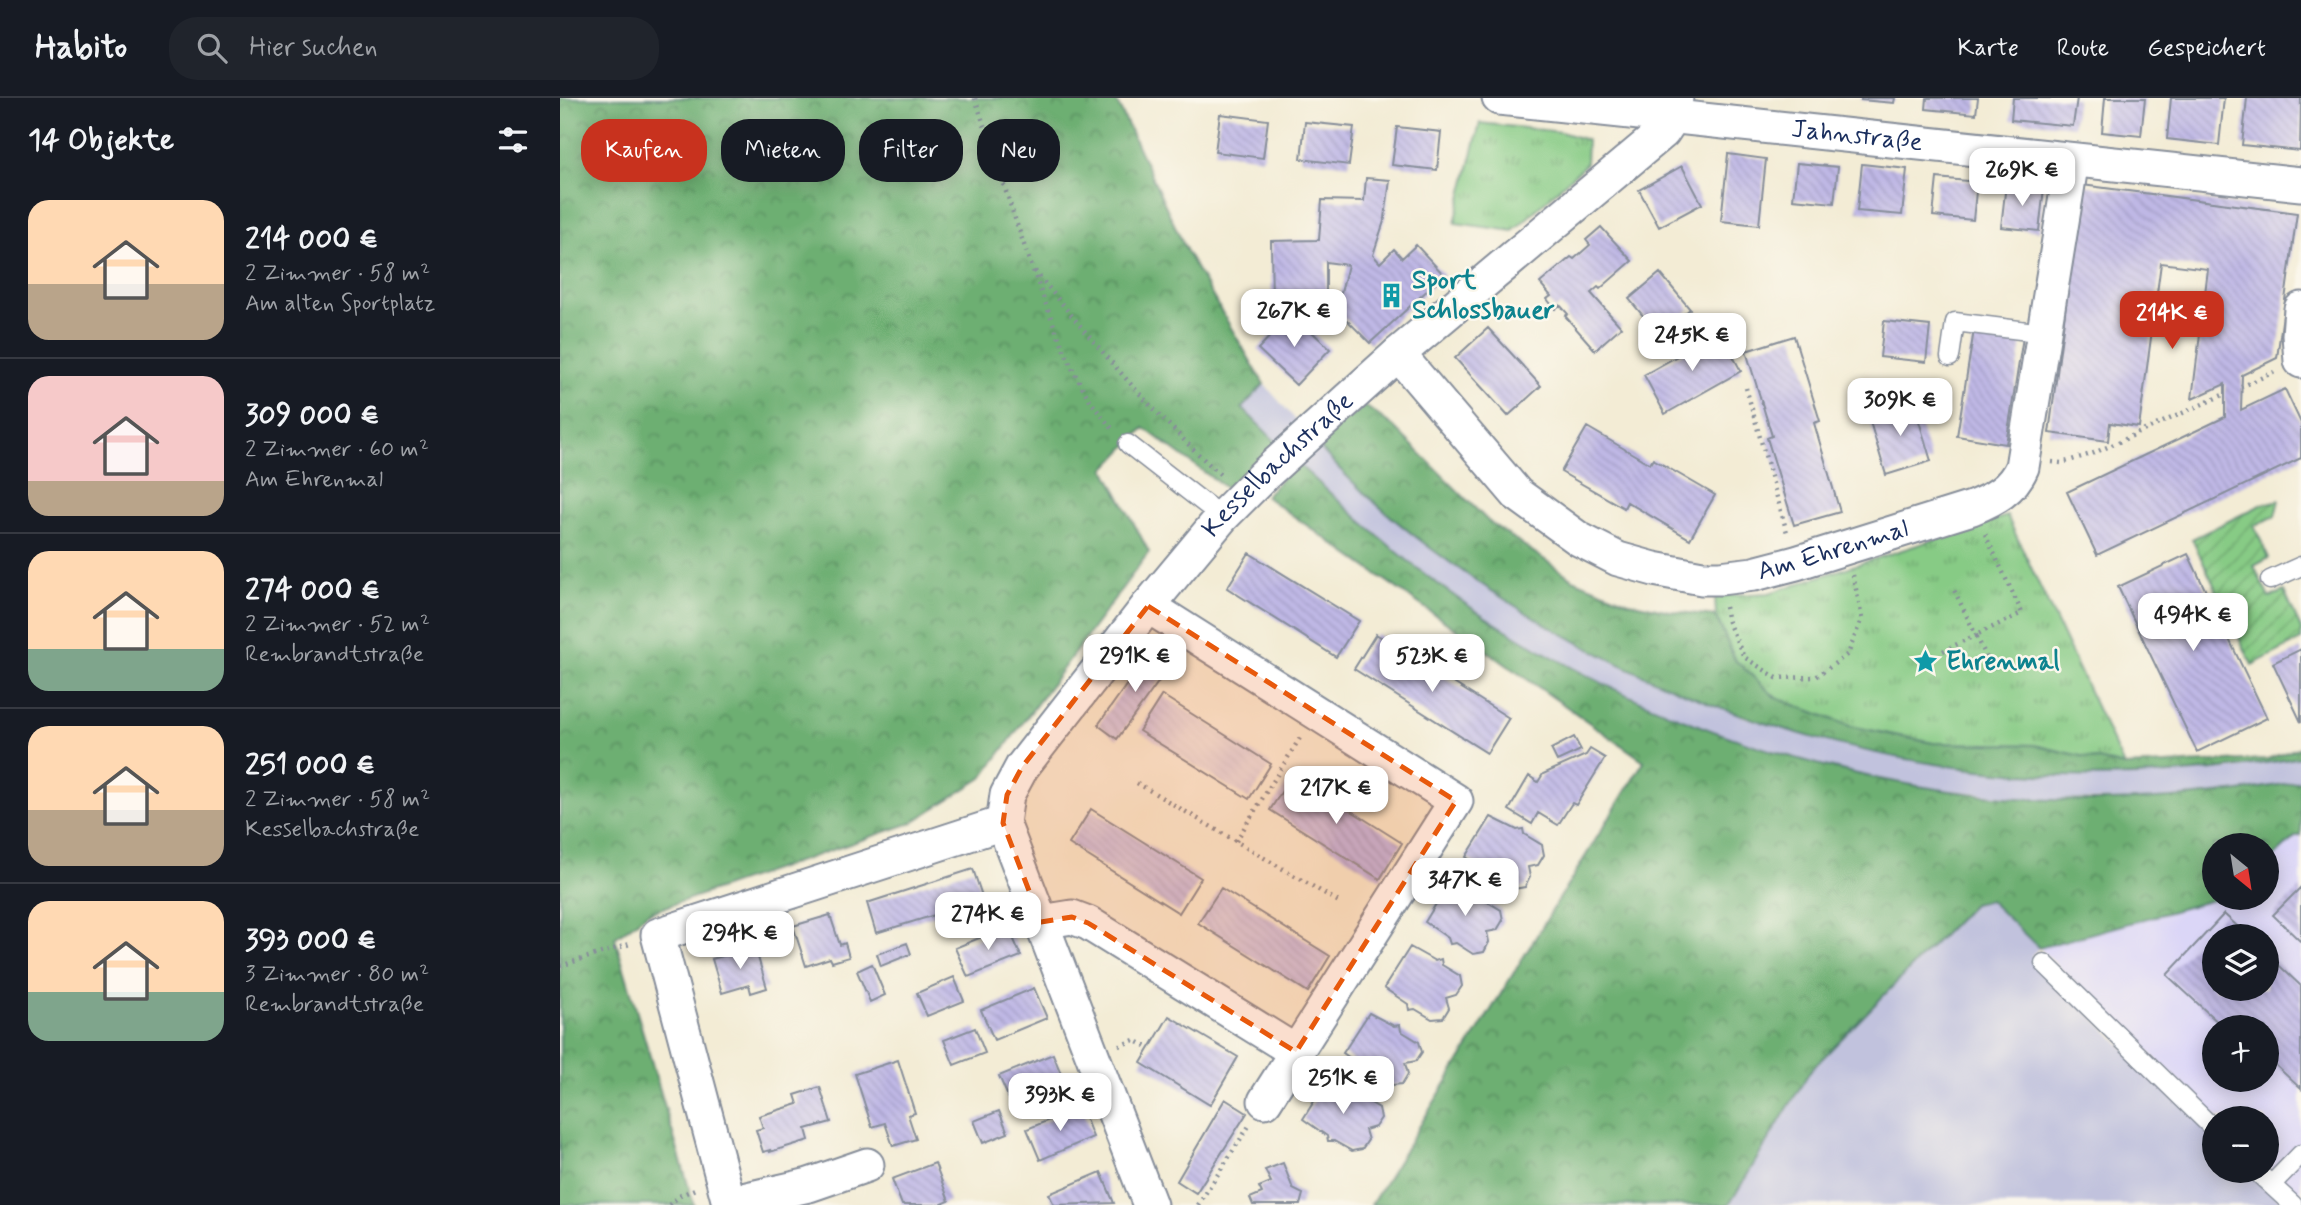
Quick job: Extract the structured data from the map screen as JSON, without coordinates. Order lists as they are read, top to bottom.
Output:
{
  "streets": {
    "street": ["Jahnstraße", "Kesselbachstraße", "Am Ehrenmal"]
  },
  "crossings": [
    ["Jahnstraße", "Kesselbachstraße"],
    ["Jahnstraße", "Am Ehrenmal"],
    ["Kesselbachstraße", "Am Ehrenmal"]
  ],
  "places": {
    "building": ["Sport Schlossbauer"],
    "place": ["Ehrenmal"]
  },
  "north": "bottom right",
  "page": {
    "header": "Habito",
    "search": "Hier suchen",
    "nav": ["Karte", "Route", "Gespeichert"],
    "heading": "14 Objekte",
    "chip": [
      "Kaufen",
      "Mieten",
      "Filter",
      "Neu"
    ],
    "price": [
      "269K €",
      "267K €",
      "214K €",
      "245K €",
      "309K €",
      "494K €",
      "291K €",
      "523K €",
      "217K €",
      "347K €",
      "274K €",
      "294K €",
      "251K €",
      "393K €"
    ],
    "list": [
      {
        "name": "214 000 €",
        "note": "2 Zimmer · 58 m² · Am alten Sportplatz"
      },
      {
        "name": "309 000 €",
        "note": "2 Zimmer · 60 m² · Am Ehrenmal"
      },
      {
        "name": "274 000 €",
        "note": "2 Zimmer · 52 m² · Rembrandtstraße"
      },
      {
        "name": "251 000 €",
        "note": "2 Zimmer · 58 m² · Kesselbachstraße"
      },
      {
        "name": "393 000 €",
        "note": "3 Zimmer · 80 m² · Rembrandtstraße"
      }
    ],
    "map_buttons": ["+", "−"]
  }
}
